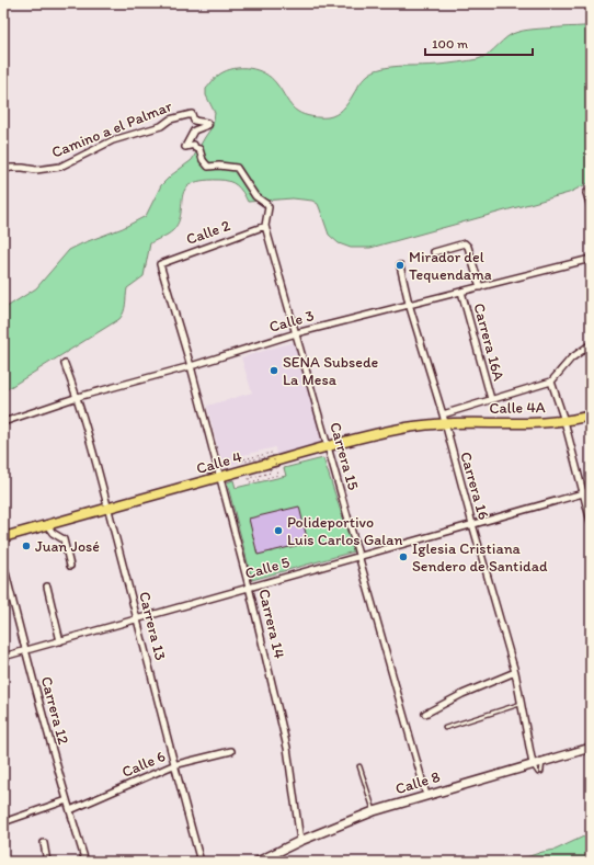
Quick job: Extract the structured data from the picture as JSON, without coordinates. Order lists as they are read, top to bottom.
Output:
{
  "streets": {
    "main road": ["Calle 4A", "Calle 4", "Calle 8"],
    "street": [
      "Camino a el Palmar",
      "Calle 2",
      "Calle 3",
      "Carrera 16A",
      "Carrera 15",
      "Carrera 16",
      "Calle 5",
      "Carrera 14",
      "Carrera 13",
      "Carrera 12",
      "Calle 6"
    ]
  },
  "crossings": [
    ["Camino a el Palmar", "Calle 2"],
    ["Camino a el Palmar", "Carrera 15"],
    ["Calle 2", "Carrera 15"],
    ["Calle 2", "Carrera 14"],
    ["Calle 3", "Carrera 16A"],
    ["Calle 3", "Carrera 15"],
    ["Calle 3", "Carrera 16"],
    ["Calle 3", "Carrera 14"],
    ["Calle 3", "Carrera 13"],
    ["Carrera 16A", "Calle 4"],
    ["Calle 4A", "Calle 4"],
    ["Calle 4A", "Carrera 16"],
    ["Carrera 15", "Calle 4"],
    ["Carrera 15", "Calle 5"],
    ["Carrera 15", "Calle 8"],
    ["Calle 4", "Carrera 16"],
    ["Calle 4", "Carrera 14"],
    ["Calle 4", "Carrera 13"],
    ["Carrera 16", "Calle 5"],
    ["Carrera 16", "Calle 8"],
    ["Calle 5", "Carrera 14"],
    ["Calle 5", "Carrera 13"],
    ["Calle 5", "Carrera 12"],
    ["Carrera 14", "Calle 8"],
    ["Carrera 13", "Calle 6"],
    ["Carrera 12", "Calle 6"]
  ],
  "places": [
    "Mirador del Tequendama",
    "SENA Subsede La Mesa",
    "Polideportivo Luis Carlos Galan",
    "Juan José",
    "Iglesia Cristiana Sendero de Santidad"
  ],
  "scale_bar": "100 m"
}
